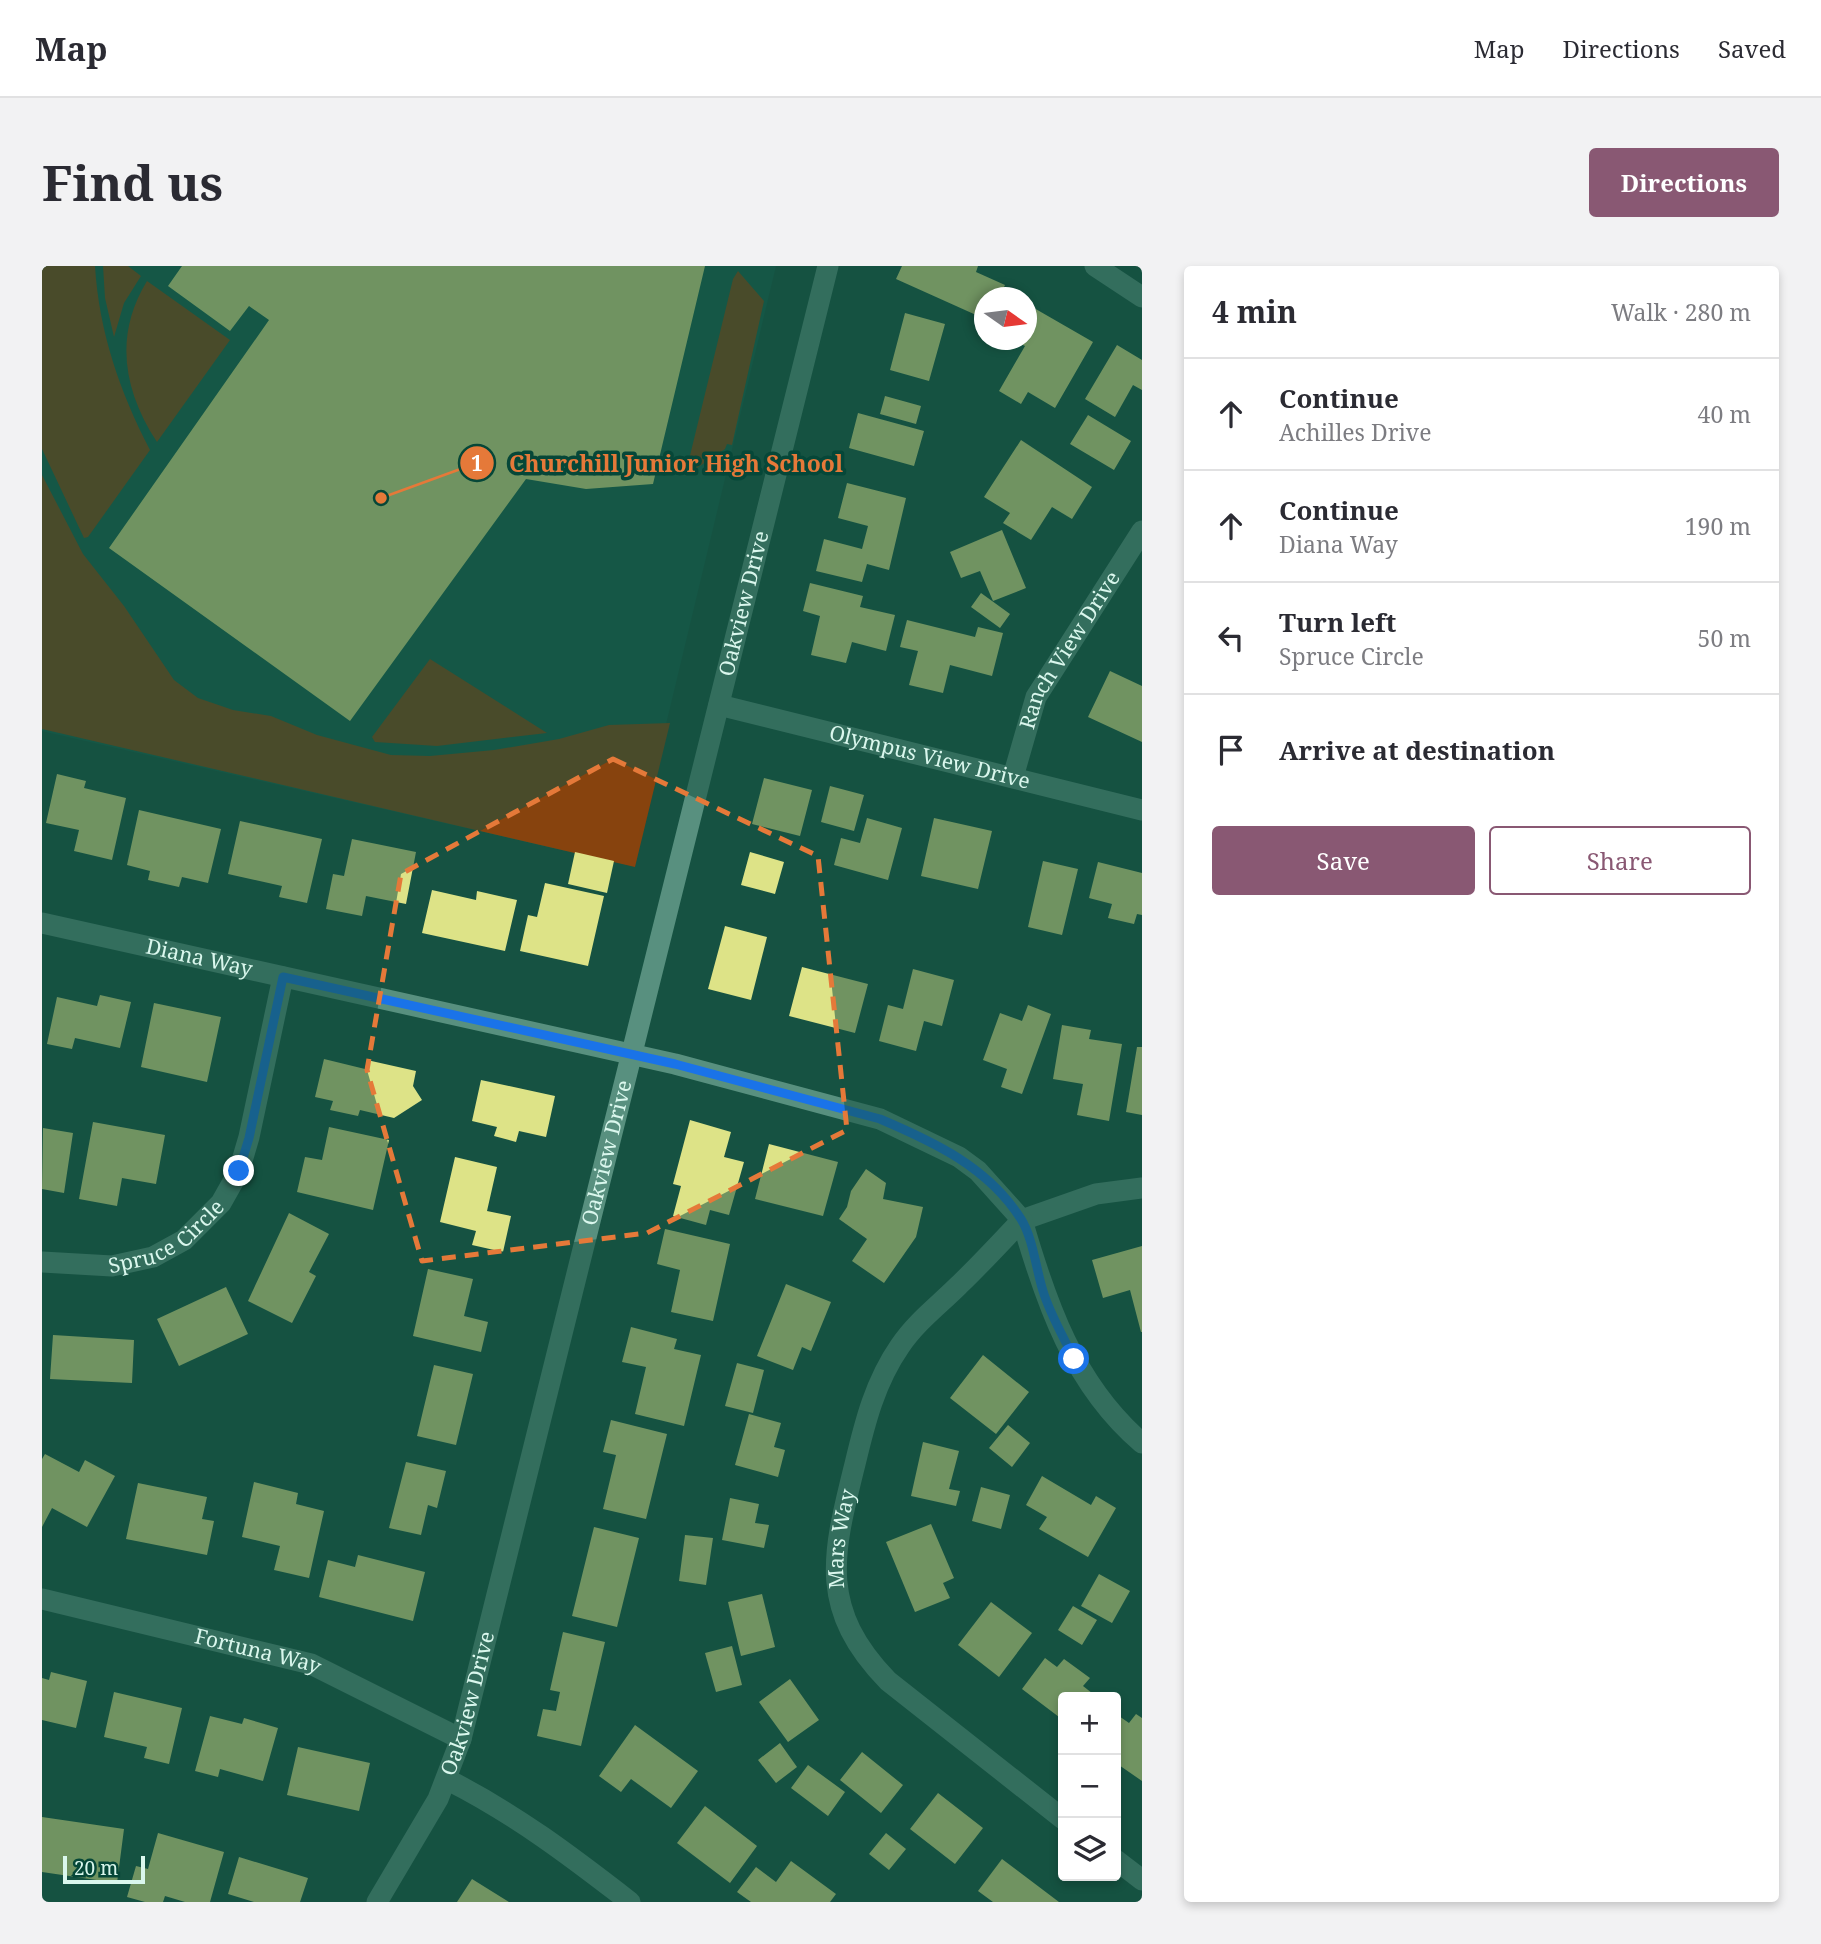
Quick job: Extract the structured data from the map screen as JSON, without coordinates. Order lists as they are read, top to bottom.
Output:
{
  "streets": {
    "street": [
      "Oakview Drive",
      "Ranch View Drive",
      "Olympus View Drive",
      "Diana Way",
      "Spruce Circle",
      "Mars Way",
      "Fortuna Way"
    ]
  },
  "crossings": [
    ["Oakview Drive", "Olympus View Drive"],
    ["Oakview Drive", "Diana Way"],
    ["Oakview Drive", "Fortuna Way"],
    ["Ranch View Drive", "Olympus View Drive"],
    ["Diana Way", "Spruce Circle"],
    ["Diana Way", "Mars Way"]
  ],
  "places": ["Churchill Junior High School"],
  "scale_bar": "20 m",
  "north": "right",
  "page": {
    "header": "Map",
    "nav": ["Map", "Directions", "Saved"],
    "buttons": [
      "Directions",
      ["Save", "Share"]
    ],
    "title": "Find us",
    "heading": ["4 min", "Walk · 280 m"],
    "list": [
      ["Continue", "Achilles Drive", "40 m"],
      ["Continue", "Diana Way", "190 m"],
      ["Turn left", "Spruce Circle", "50 m"],
      "Arrive at destination"
    ],
    "map_buttons": ["+", "−"],
    "scale": "20 m"
  }
}
